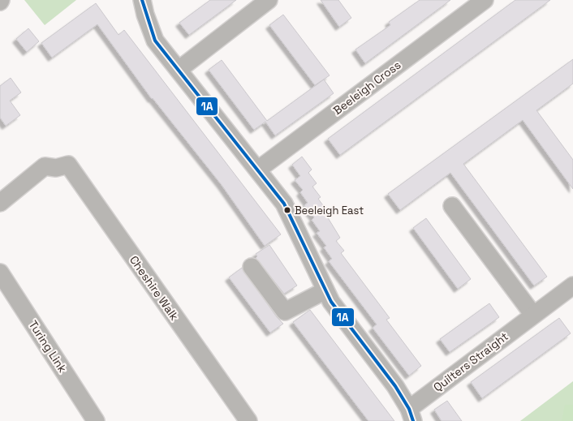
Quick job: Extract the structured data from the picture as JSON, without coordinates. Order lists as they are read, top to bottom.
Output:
{
  "streets": {
    "street": [
      "Beeleigh Cross",
      "Cheshire Walk",
      "Turing Link",
      "Quilters Straight"
    ]
  },
  "places": ["Beeleigh East"],
  "lines": ["transit line 1A"]
}
